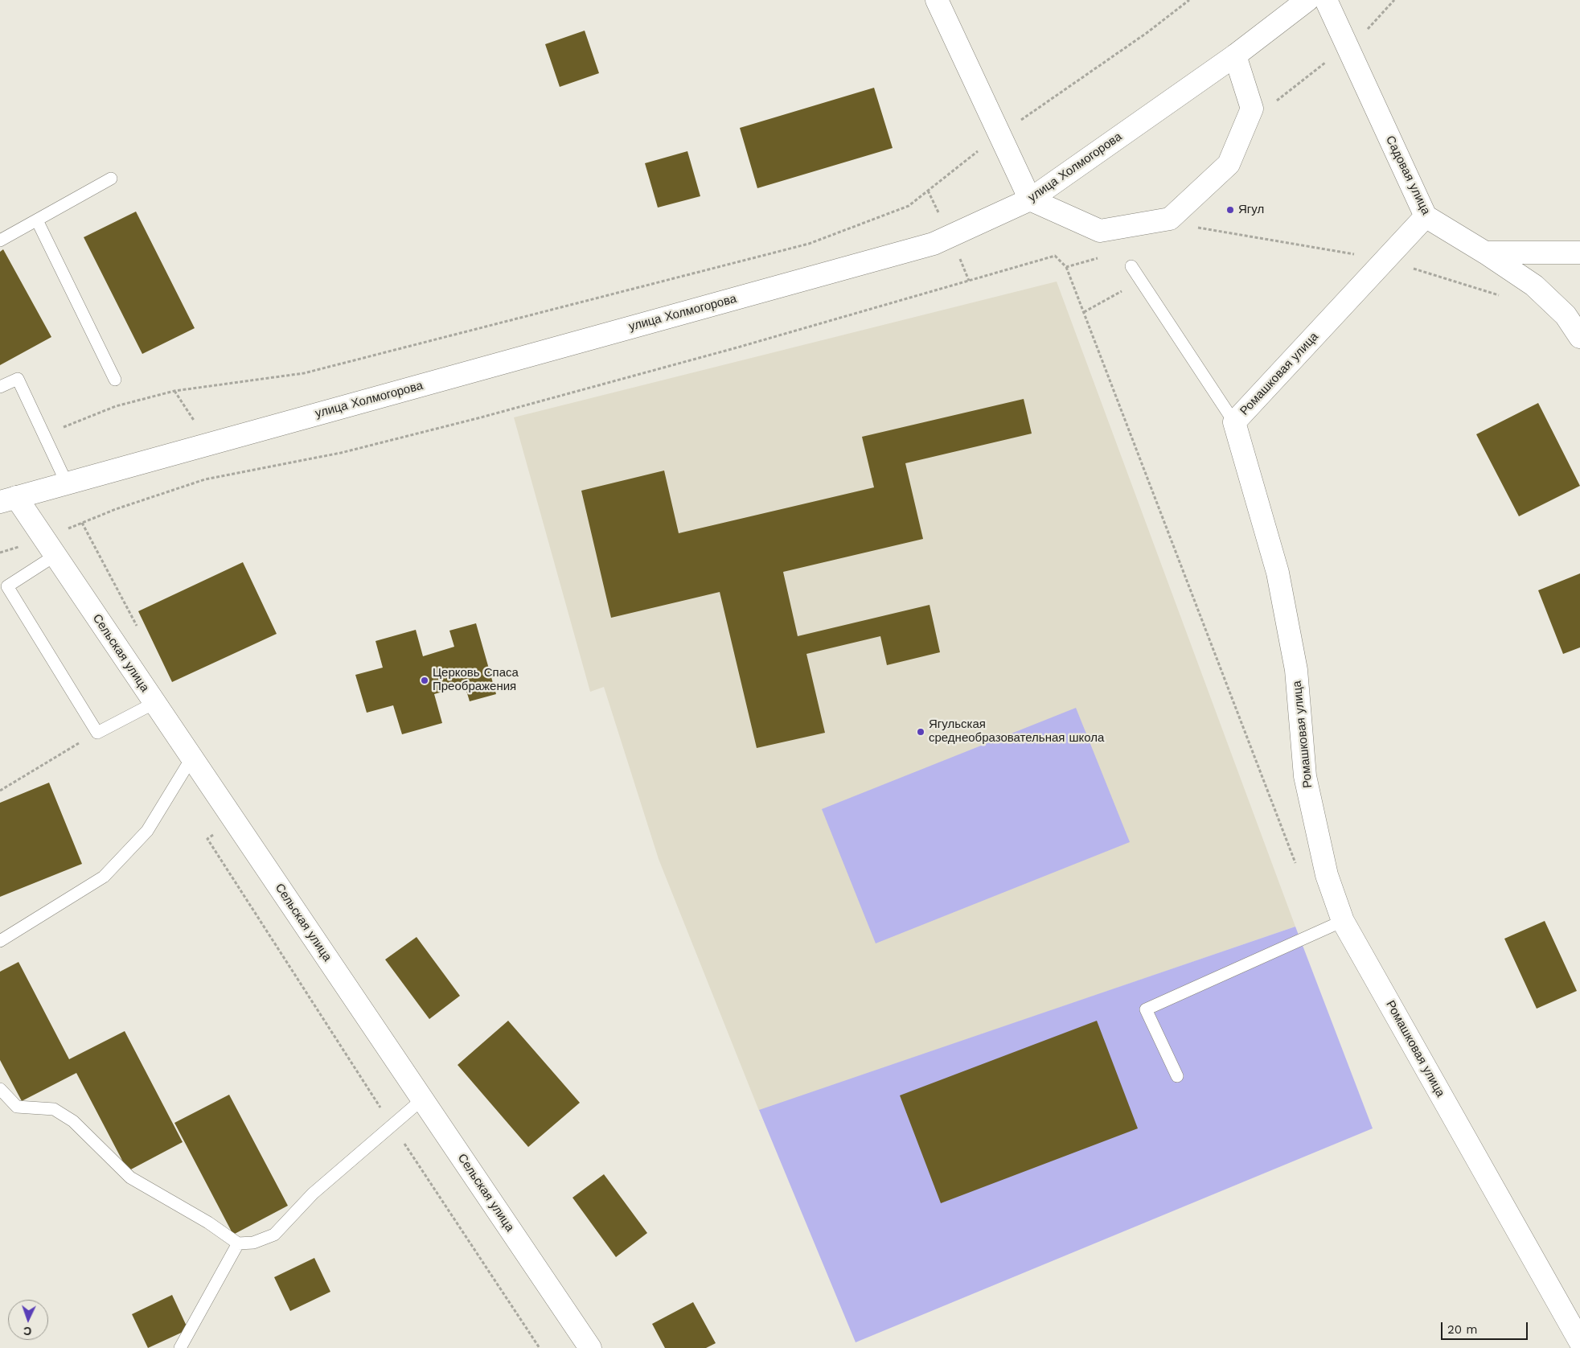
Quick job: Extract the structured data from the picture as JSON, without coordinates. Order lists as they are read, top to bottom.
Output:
{
  "streets": {
    "street": [
      "улица Холмогорова",
      "Садовая улица",
      "Ромашковая улица",
      "Сельская улица"
    ]
  },
  "crossings": [
    ["улица Холмогорова", "Сельская улица"],
    ["Садовая улица", "Ромашковая улица"]
  ],
  "places": ["Ягул", "Церковь Спаса Преображения", "Ягульская среднеобразовательная школа"],
  "scale_bar": "20 m",
  "north": "bottom"
}
